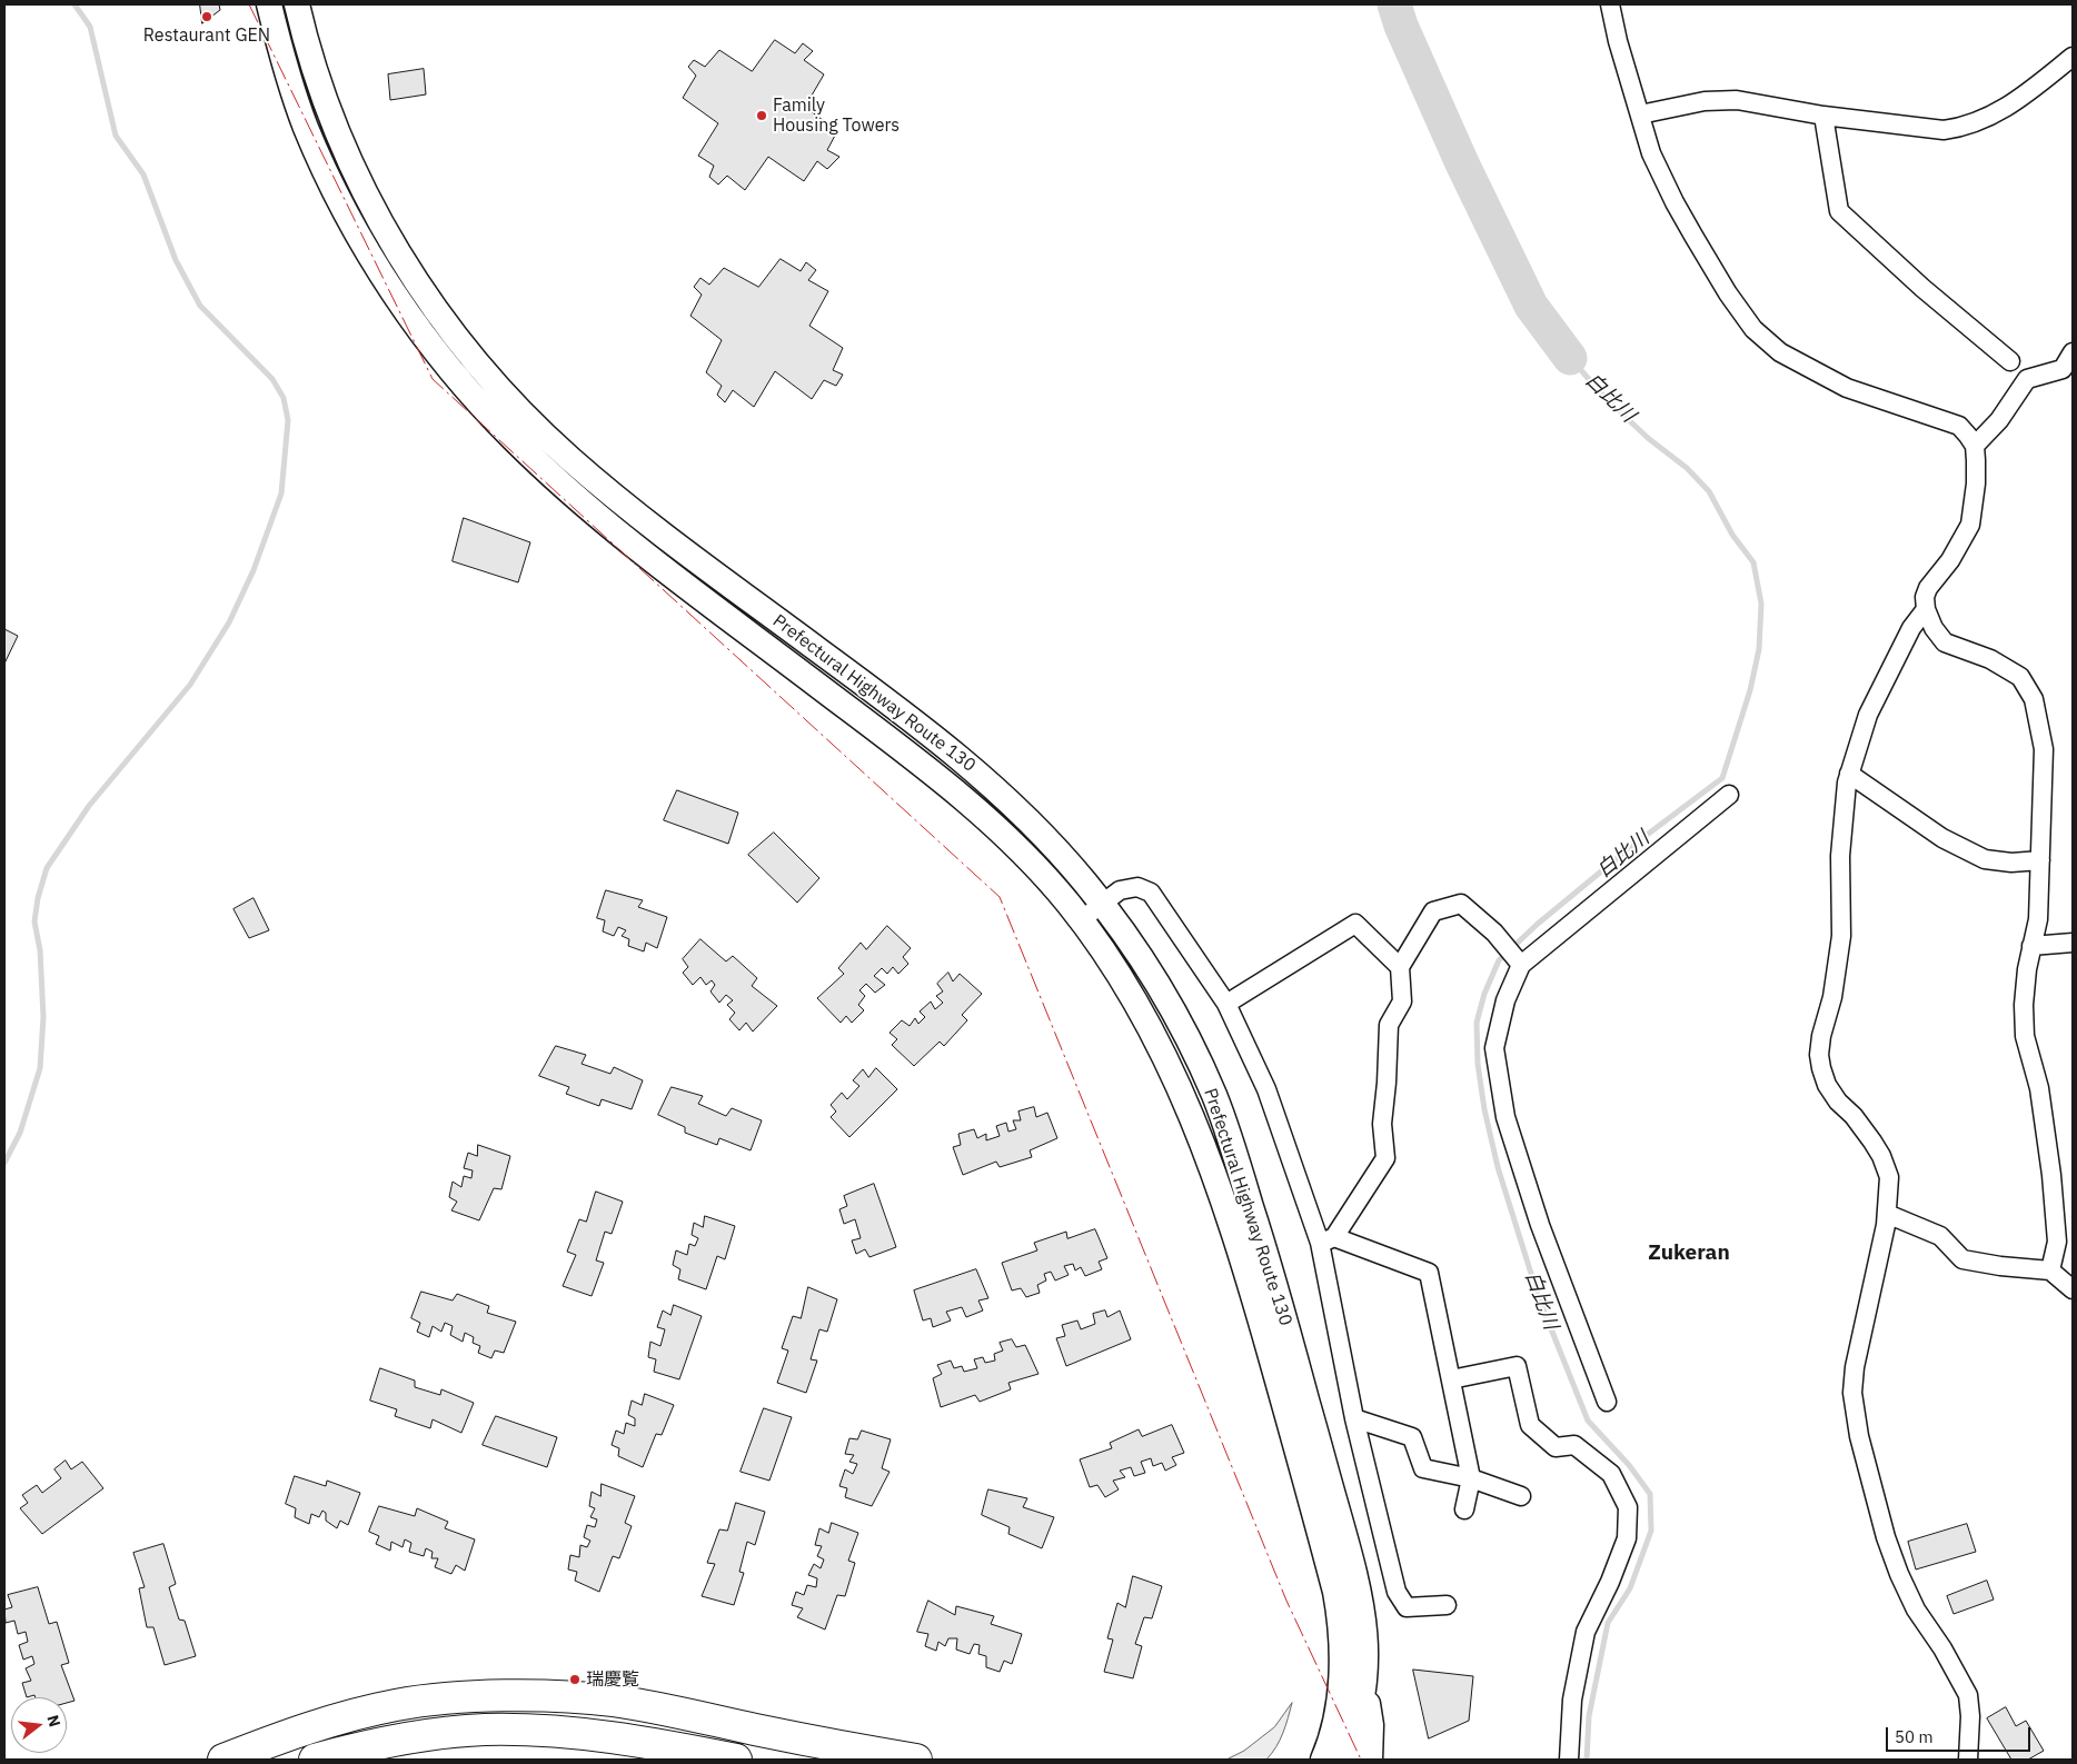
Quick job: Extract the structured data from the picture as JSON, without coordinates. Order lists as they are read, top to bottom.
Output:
{
  "streets": {
    "main road": ["Prefectural Highway Route 130"]
  },
  "districts": ["Zukeran"],
  "water": ["白比川"],
  "places": ["Restaurant GEN", "Family Housing Towers", "瑞慶覧"],
  "scale_bar": "50 m",
  "north": "right"
}
